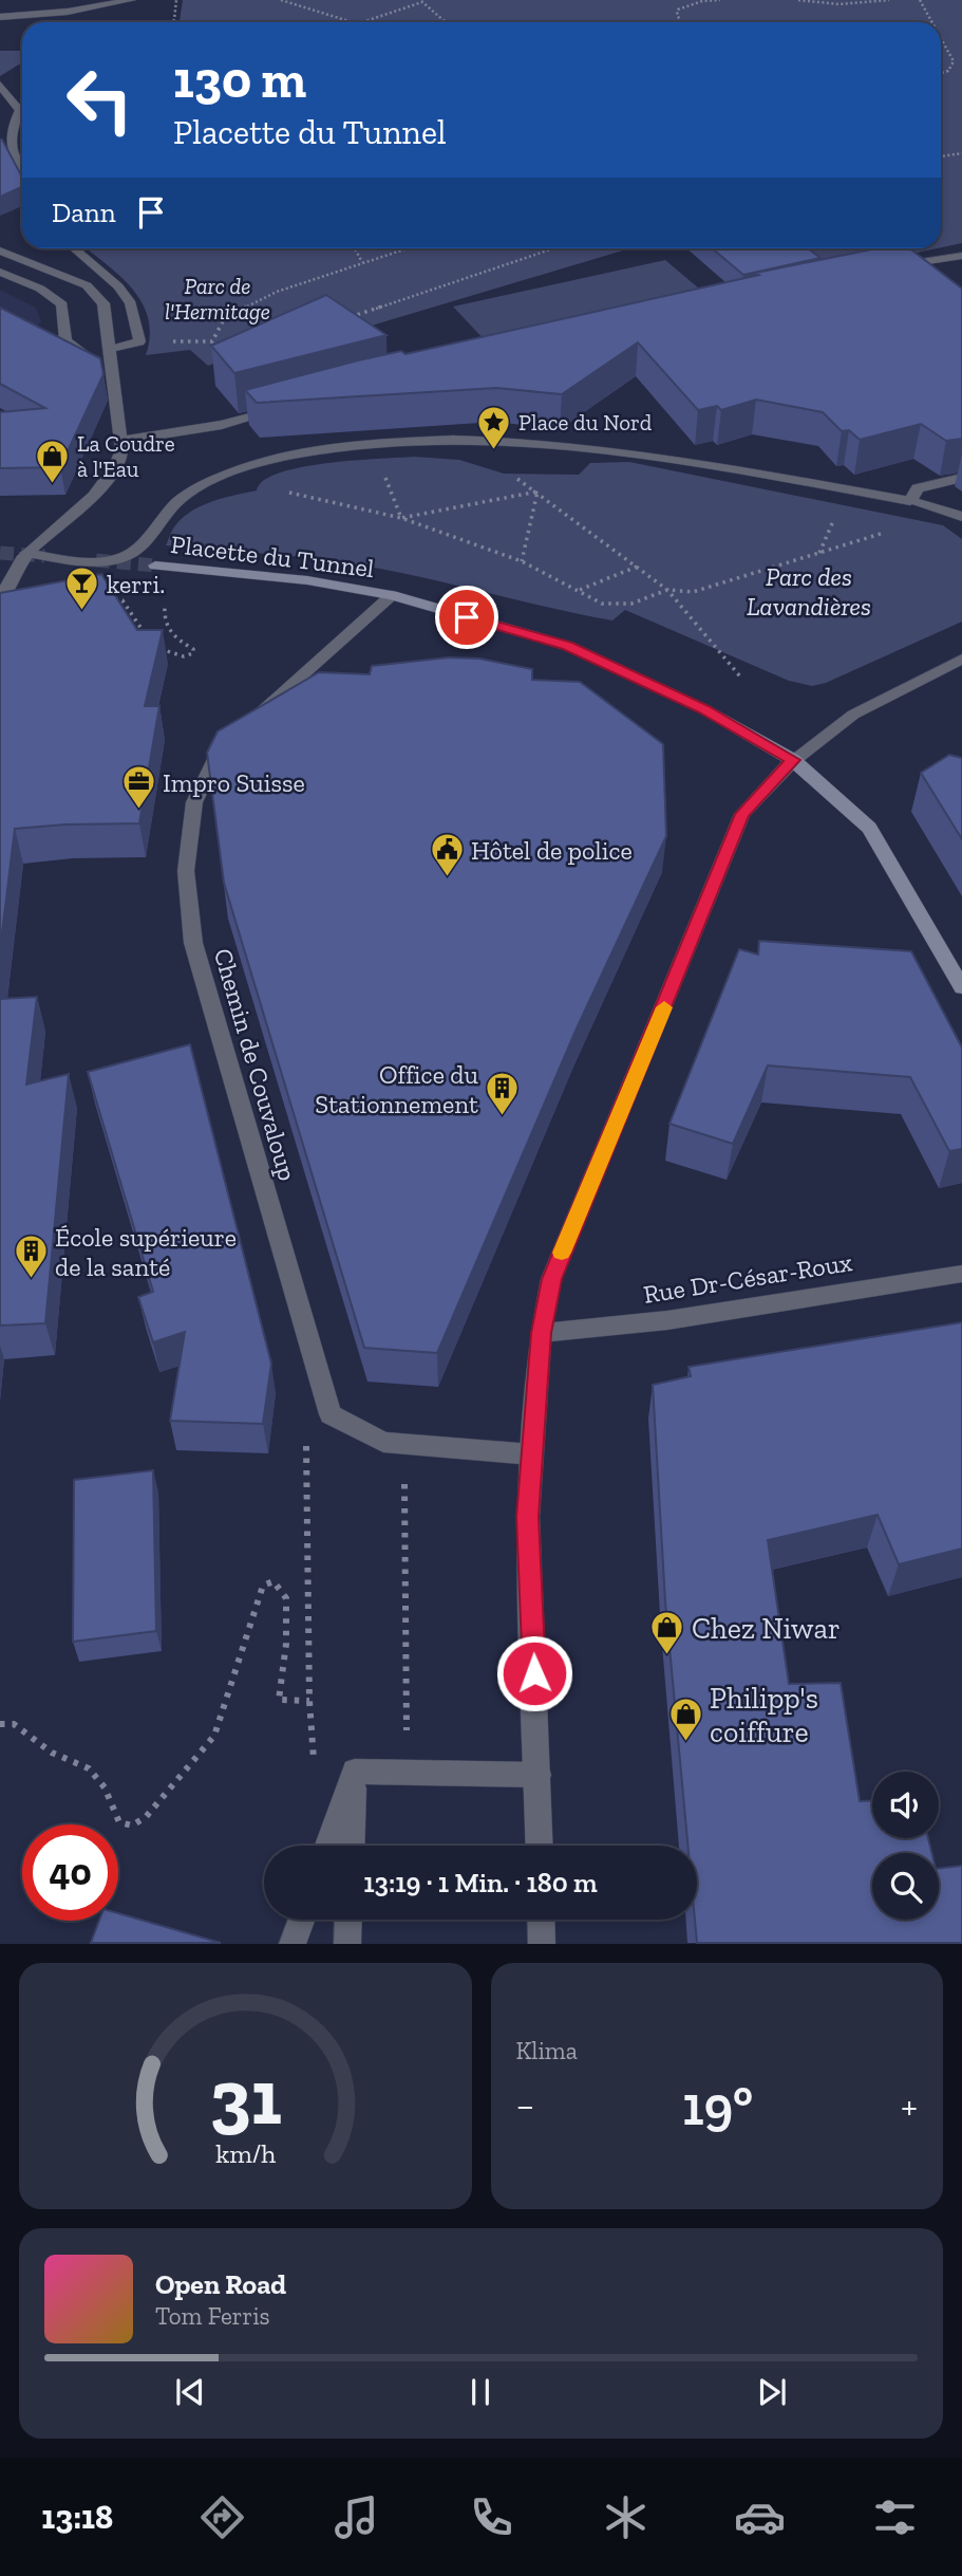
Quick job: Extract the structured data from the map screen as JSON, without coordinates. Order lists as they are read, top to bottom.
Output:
{
  "streets": {
    "main road": ["Placette du Tunnel"],
    "street": ["Chemin de Couvaloup", "Rue Dr-César-Roux"]
  },
  "crossings": [
    ["Placette du Tunnel", "Chemin de Couvaloup"]
  ],
  "parks": ["Parc de l'Hermitage", "Parc des Lavandières"],
  "places": {
    "place": ["Place du Nord"],
    "shop": ["La Coudre à l'Eau", "Chez Niwar", "Philipp's coiffure"],
    "bar": ["kerri."],
    "office": ["Impro Suisse"],
    "public building": ["Hôtel de police"],
    "building": ["Office du Stationnement", "École supérieure de la santé"]
  },
  "page": {
    "turn": ["130 m", "Placette du Tunnel"],
    "then": "Dann",
    "limit": "40",
    "trip": "13:19 · 1 Min. · 180 m",
    "tile": "Klima",
    "heat": ["−", "19°", "+"],
    "song": ["Open Road", "Tom Ferris"],
    "tabs": "13:18",
    "gauge": ["31", "km/h"]
  }
}
